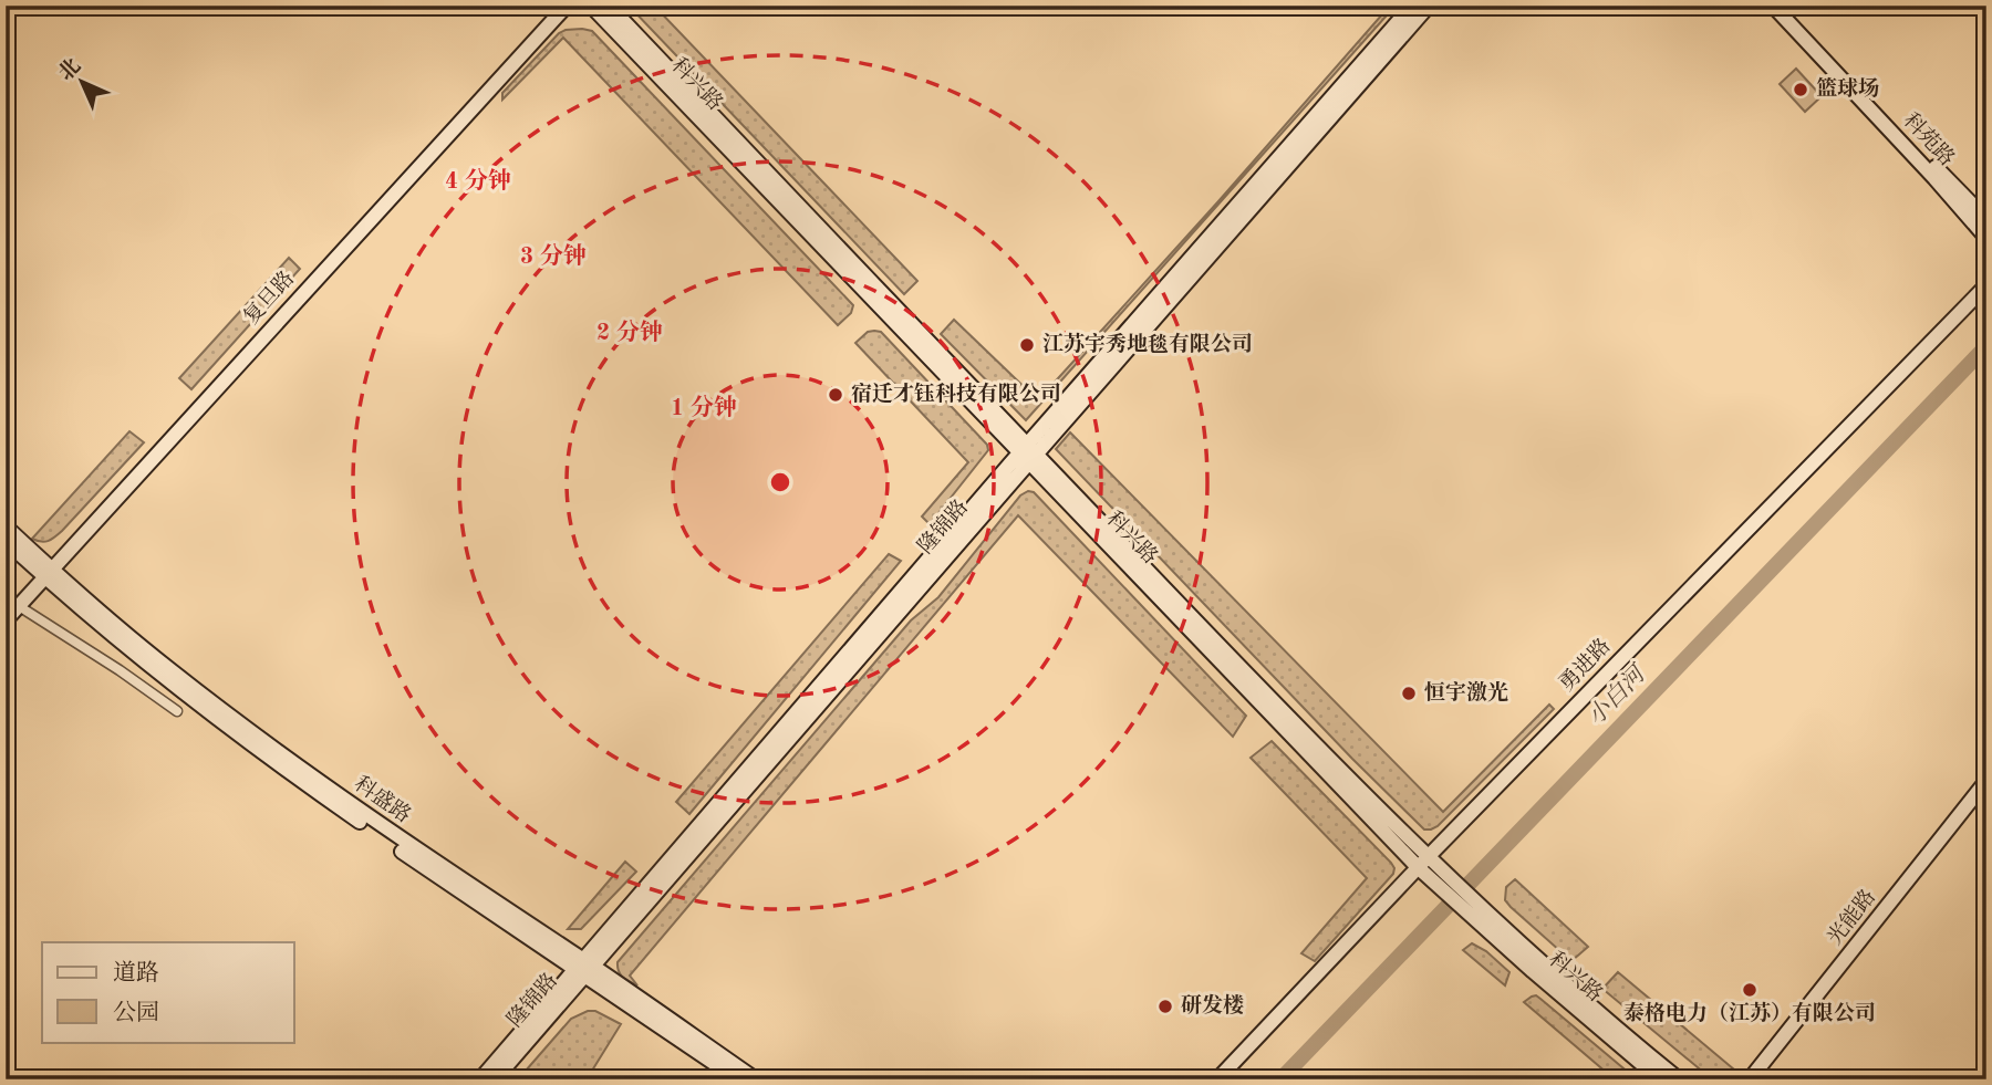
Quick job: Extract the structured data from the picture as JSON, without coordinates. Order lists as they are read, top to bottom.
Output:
{
  "streets": {
    "main road": [
      "科兴路",
      "科苑路",
      "复旦路",
      "隆锦路",
      "勇进路",
      "科盛路",
      "光能路"
    ]
  },
  "crossings": [
    ["科兴路", "隆锦路"],
    ["科兴路", "勇进路"],
    ["复旦路", "科盛路"],
    ["隆锦路", "科盛路"]
  ],
  "water": ["小白河"],
  "places": [
    "篮球场",
    "江苏宇秀地毯有限公司",
    "宿迁才钰科技有限公司",
    "恒宇激光",
    "泰格电力（江苏）有限公司",
    "研发楼"
  ],
  "legend": ["道路", "公园"],
  "north": "top left",
  "rings": [
    "4 分钟",
    "3 分钟",
    "2 分钟",
    "1 分钟"
  ]
}
